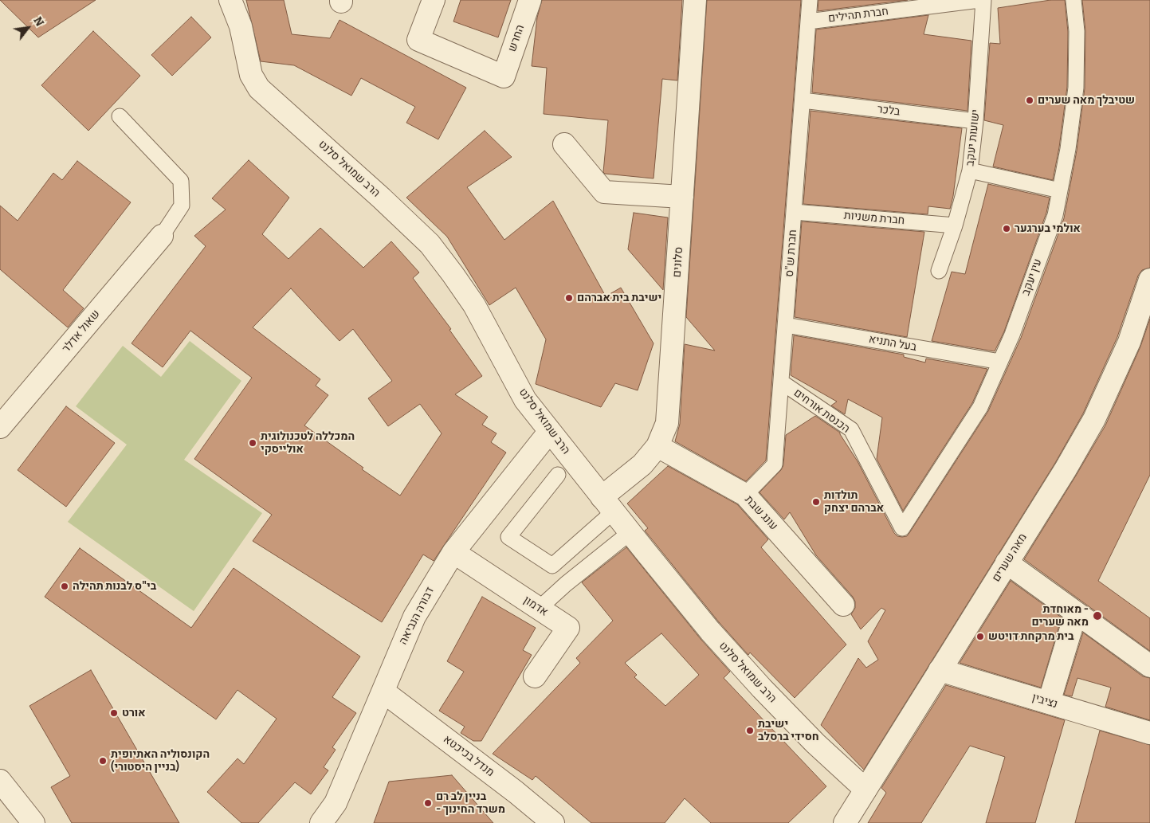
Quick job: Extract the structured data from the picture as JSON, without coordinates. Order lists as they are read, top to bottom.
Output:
{
  "streets": {
    "street": [
      "החרש",
      "הרב שמואל סלנט",
      "סלונים",
      "שאול אדלר",
      "עונג שבת",
      "מאה שערים",
      "אדמון",
      "דבורה הנביאה",
      "נציבין",
      "מנדל בכיכטא"
    ],
    "lane": [
      "חברת תהילים",
      "בלכר",
      "ישועות יעקב",
      "חברת משניות",
      "חברת ש\"ס",
      "עין יעקב",
      "בעל התניא",
      "הכנסת אורחים"
    ]
  },
  "crossings": [
    ["חברת תהילים", "חברת ש\"ס"],
    ["בלכר", "ישועות יעקב"],
    ["בלכר", "חברת ש\"ס"],
    ["ישועות יעקב", "חברת משניות"],
    ["הרב שמואל סלנט", "סלונים"],
    ["הרב שמואל סלנט", "מאה שערים"],
    ["הרב שמואל סלנט", "דבורה הנביאה"],
    ["חברת משניות", "חברת ש\"ס"],
    ["חברת ש\"ס", "בעל התניא"],
    ["חברת ש\"ס", "הכנסת אורחים"],
    ["חברת ש\"ס", "עונג שבת"],
    ["סלונים", "עונג שבת"],
    ["עין יעקב", "בעל התניא"],
    ["עין יעקב", "הכנסת אורחים"],
    ["מאה שערים", "נציבין"],
    ["אדמון", "דבורה הנביאה"],
    ["דבורה הנביאה", "מנדל בכיכטא"]
  ],
  "places": [
    "שטיבלך מאה שערים",
    "אולמי בערגער",
    "ישיבת בית אברהם",
    "המכללה לטכנולוגית אולייסקי",
    "תולדות אברהם יצחק",
    "בי\"ס לבנות תהילה",
    "מאוחדת - מאה שערים",
    "בית מרקחת דויטש",
    "אורט",
    "ישיבת חסידי ברסלב",
    "הקונסוליה האתיופית (בניין היסטורי)",
    "בניין לב רם - משרד החינוך"
  ],
  "north": "top right"
}
